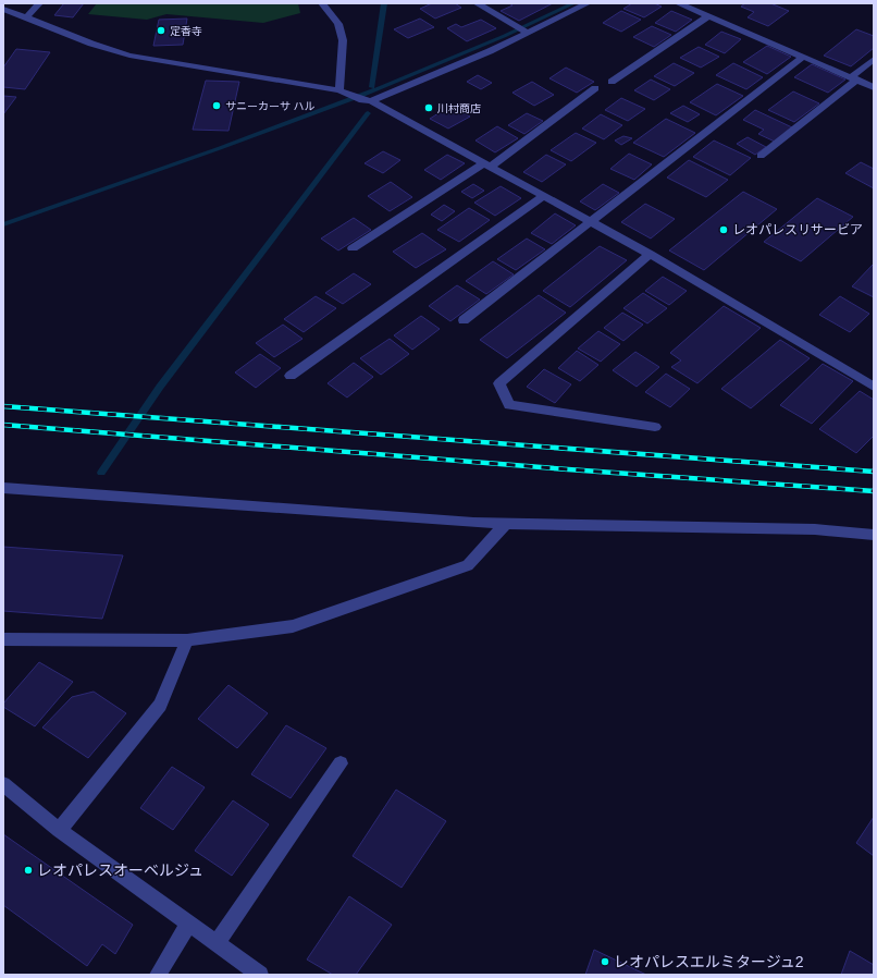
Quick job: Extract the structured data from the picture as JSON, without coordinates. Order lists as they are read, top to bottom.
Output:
{
  "places": [
    "定香寺",
    "サニーカーサ ハル",
    "川村商店",
    "レオパレスリサービア",
    "レオパレスオーベルジュ",
    "レオパレスエルミタージュ2"
  ]
}
